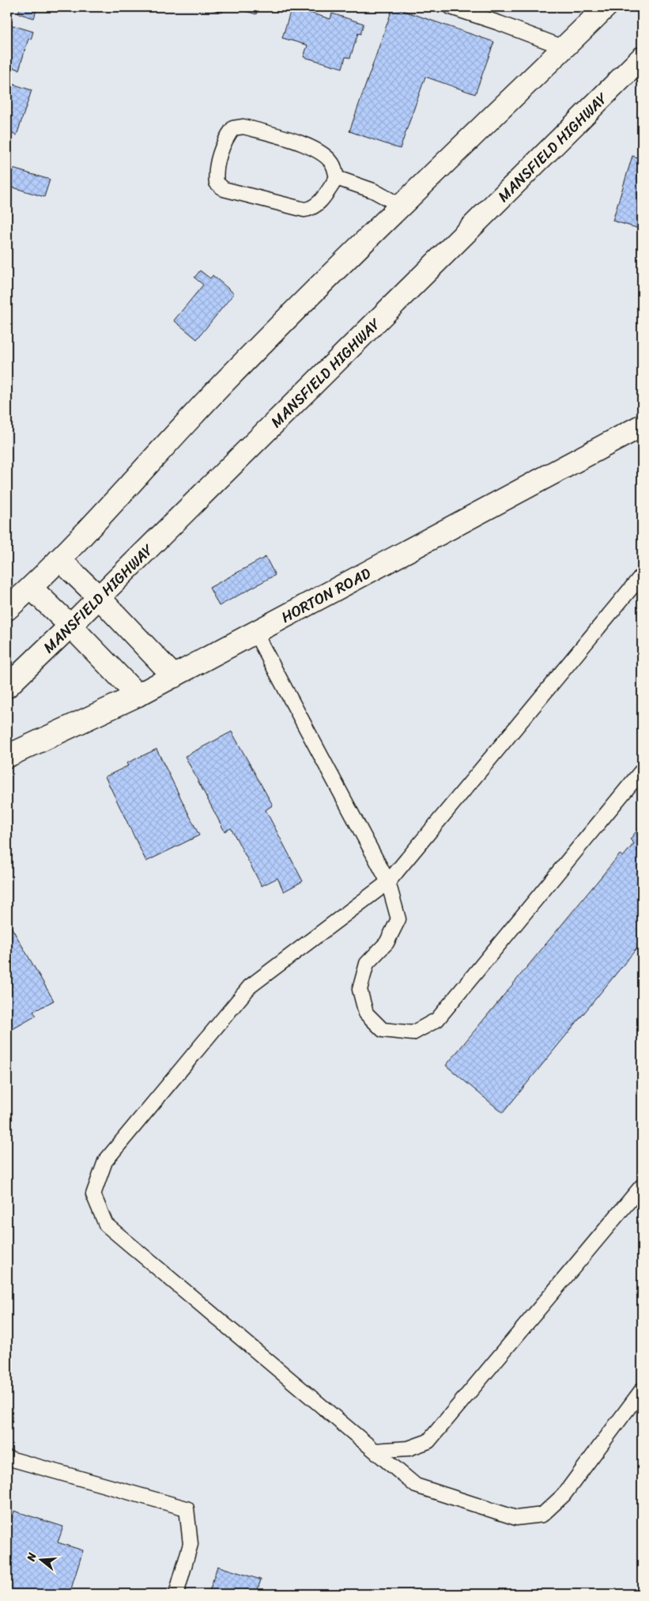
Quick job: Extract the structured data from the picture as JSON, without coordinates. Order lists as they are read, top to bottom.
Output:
{
  "streets": {
    "main road": ["MANSFIELD HIGHWAY", "HORTON ROAD"]
  },
  "north": "left"
}
